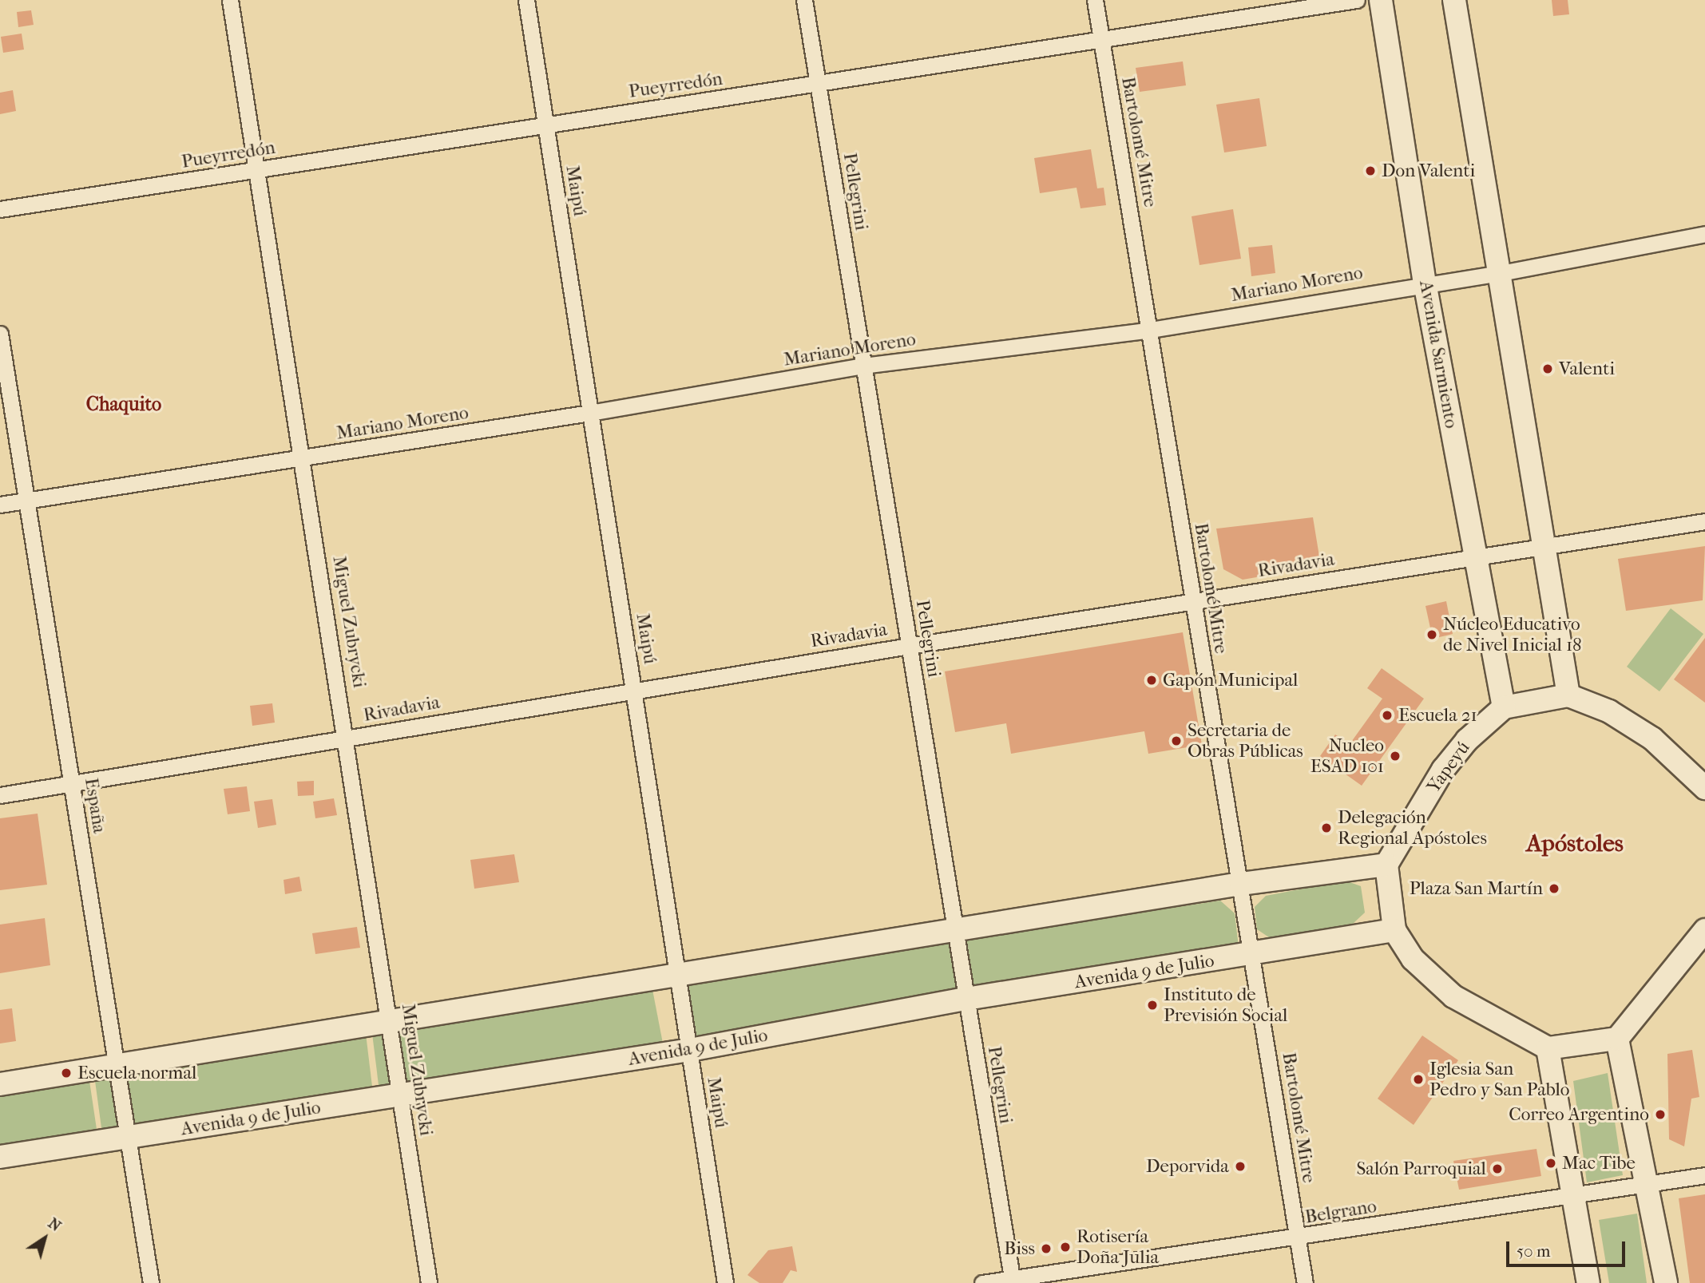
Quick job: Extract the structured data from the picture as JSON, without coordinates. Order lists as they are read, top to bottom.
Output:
{
  "streets": {
    "main road": ["Avenida Sarmiento", "Yapeyú", "Avenida 9 de Julio"],
    "street": [
      "Pueyrredón",
      "Bartolomé Mitre",
      "Maipú",
      "Pellegrini",
      "Mariano Moreno",
      "Rivadavia",
      "Miguel Zubrycki",
      "España",
      "Belgrano"
    ]
  },
  "crossings": [
    ["Pueyrredón", "Bartolomé Mitre"],
    ["Pueyrredón", "Maipú"],
    ["Pueyrredón", "Pellegrini"],
    ["Pueyrredón", "Miguel Zubrycki"],
    ["Bartolomé Mitre", "Mariano Moreno"],
    ["Bartolomé Mitre", "Rivadavia"],
    ["Bartolomé Mitre", "Avenida 9 de Julio"],
    ["Bartolomé Mitre", "Belgrano"],
    ["Maipú", "Mariano Moreno"],
    ["Maipú", "Rivadavia"],
    ["Maipú", "Avenida 9 de Julio"],
    ["Pellegrini", "Mariano Moreno"],
    ["Pellegrini", "Rivadavia"],
    ["Pellegrini", "Avenida 9 de Julio"],
    ["Pellegrini", "Belgrano"],
    ["Mariano Moreno", "Avenida Sarmiento"],
    ["Mariano Moreno", "Miguel Zubrycki"],
    ["Mariano Moreno", "España"],
    ["Avenida Sarmiento", "Rivadavia"],
    ["Avenida Sarmiento", "Yapeyú"],
    ["Rivadavia", "Miguel Zubrycki"],
    ["Rivadavia", "España"],
    ["Miguel Zubrycki", "Avenida 9 de Julio"],
    ["España", "Avenida 9 de Julio"]
  ],
  "districts": ["Chaquito", "Apóstoles"],
  "places": [
    "Don Valenti",
    "Valenti",
    "Núcleo Educativo de Nivel Inicial 18",
    "Gapón Municipal",
    "Escuela 21",
    "Secretaria de Obras Públicas",
    "Nucleo ESAD 101",
    "Delegación Regional Apóstoles",
    "Plaza San Martín",
    "Instituto de Previsión Social",
    "Escuela normal",
    "Iglesia San Pedro y San Pablo",
    "Correo Argentino",
    "Mac Tibe",
    "Deporvida",
    "Salón Parroquial",
    "Rotisería Doña Julia",
    "Biss"
  ],
  "scale_bar": "50 m",
  "north": "top right"
}
